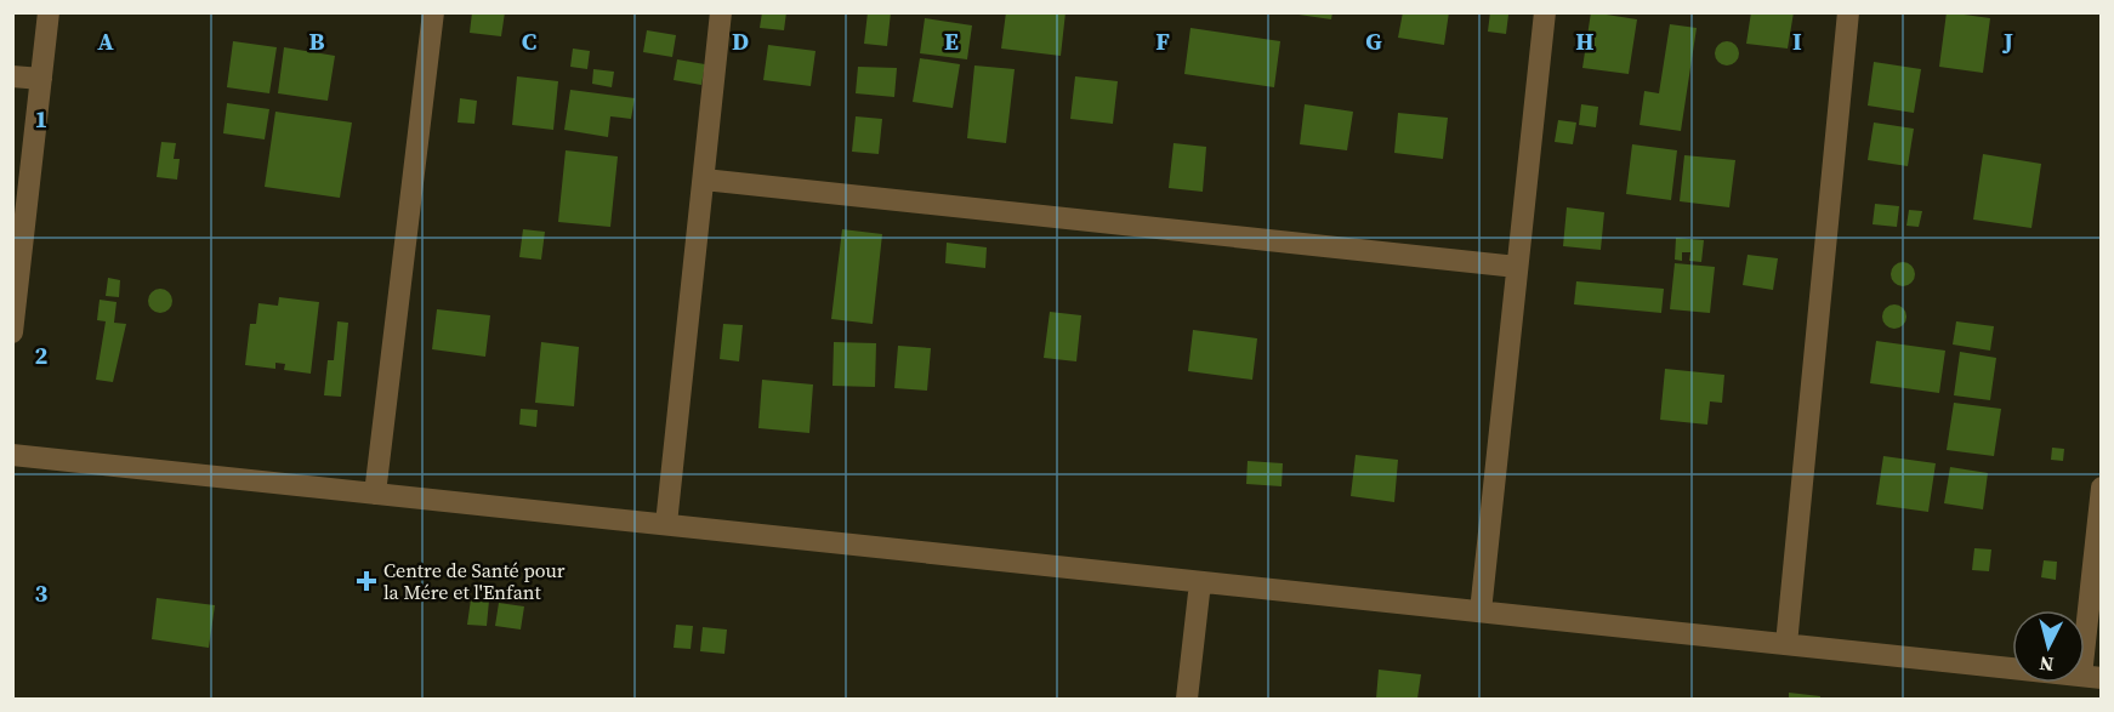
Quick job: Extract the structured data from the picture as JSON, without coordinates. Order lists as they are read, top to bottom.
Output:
{
  "places": {
    "health": ["Centre de Santé pour la Mére et l'Enfant"]
  },
  "north": "bottom",
  "grid": {
    "columns": [
      "A",
      "B",
      "C",
      "D",
      "E",
      "F",
      "G",
      "H",
      "I",
      "J"
    ],
    "rows": ["1", "2", "3"]
  }
}
